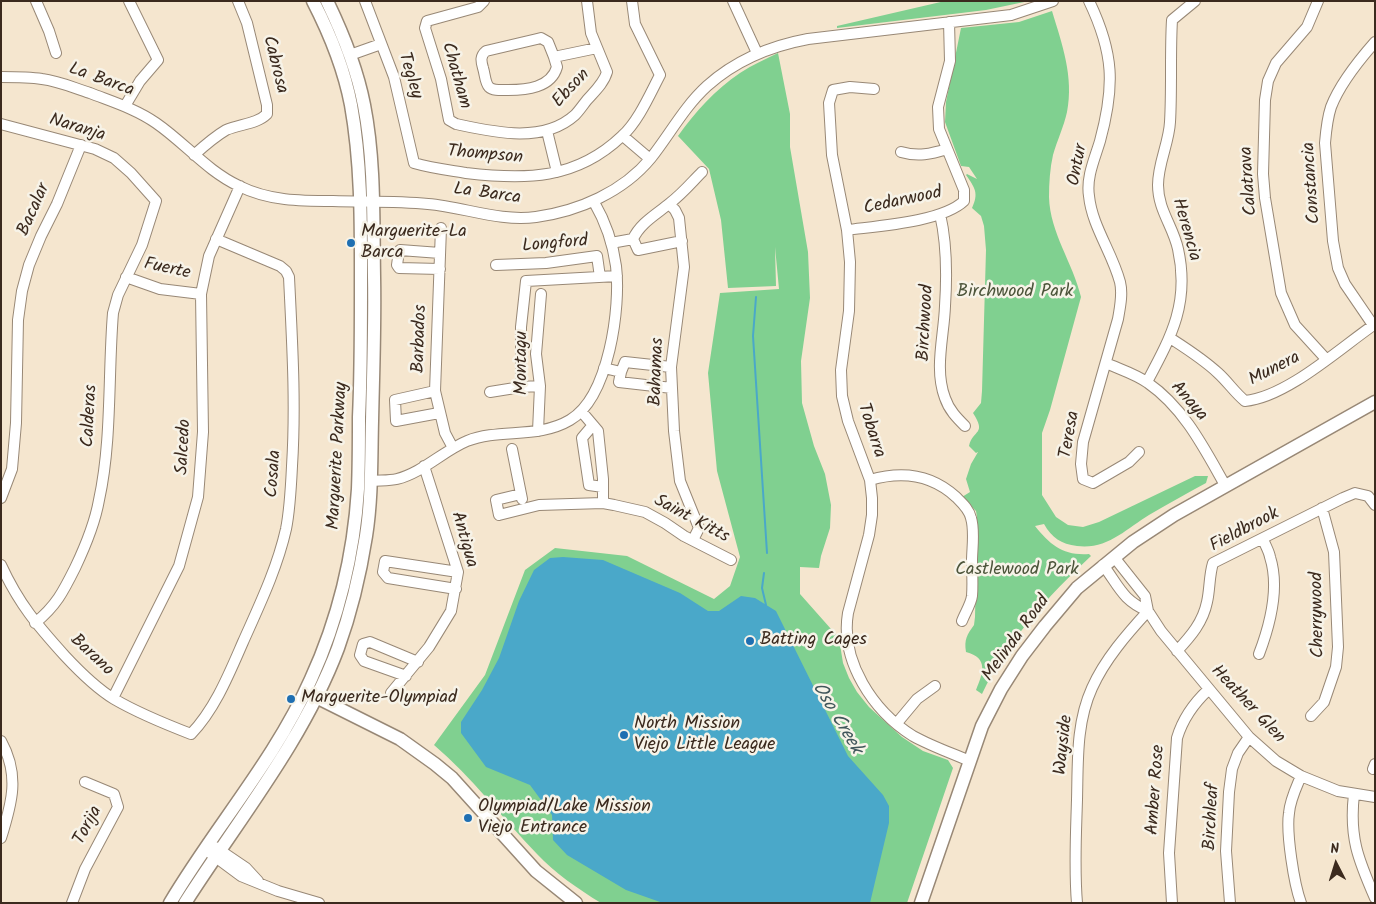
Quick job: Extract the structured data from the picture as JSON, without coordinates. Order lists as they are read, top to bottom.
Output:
{
  "streets": {
    "main road": ["Marguerite Parkway", "Melinda Road"],
    "street": [
      "Cabrosa",
      "Tegley",
      "Chatham",
      "La Barca",
      "Ebson",
      "Naranja",
      "Thompson",
      "Ontur",
      "Calatrava",
      "Constancia",
      "Cedarwood",
      "Bacalar",
      "Herencia",
      "Longford",
      "Fuerte",
      "Birchwood",
      "Barbados",
      "Montagu",
      "Munera",
      "Bahamas",
      "Anaya",
      "Calderas",
      "Tobarra",
      "Teresa",
      "Salcedo",
      "Cosala",
      "Saint Kitts",
      "Fieldbrook",
      "Antigua",
      "Cherrywood",
      "Barano",
      "Heather Glen",
      "Wayside",
      "Amber Rose",
      "Birchleaf",
      "Torija"
    ]
  },
  "crossings": [
    ["Cabrosa", "La Barca"],
    ["Tegley", "Thompson"],
    ["Chatham", "Ebson"],
    ["La Barca", "Salcedo"],
    ["La Barca", "Marguerite Parkway"],
    ["Naranja", "Bacalar"],
    ["Naranja", "Calderas"],
    ["Ontur", "Anaya"],
    ["Ontur", "Teresa"],
    ["Calatrava", "Munera"],
    ["Constancia", "Munera"],
    ["Cedarwood", "Birchwood"],
    ["Cedarwood", "Tobarra"],
    ["Herencia", "Munera"],
    ["Herencia", "Anaya"],
    ["Fuerte", "Calderas"],
    ["Fuerte", "Salcedo"],
    ["Bahamas", "Saint Kitts"],
    ["Anaya", "Teresa"],
    ["Anaya", "Melinda Road"],
    ["Calderas", "Barano"],
    ["Tobarra", "Melinda Road"],
    ["Salcedo", "Cosala"],
    ["Salcedo", "Barano"],
    ["Cosala", "Barano"],
    ["Fieldbrook", "Cherrywood"],
    ["Fieldbrook", "Heather Glen"],
    ["Melinda Road", "Heather Glen"],
    ["Heather Glen", "Wayside"],
    ["Heather Glen", "Amber Rose"],
    ["Heather Glen", "Birchleaf"]
  ],
  "water": ["Oso Creek"],
  "parks": ["Birchwood Park", "Castlewood Park"],
  "places": [
    "Marguerite-La Barca",
    "Batting Cages",
    "Marguerite-Olympiad",
    "North Mission Viejo Little League",
    "Olympiad/Lake Mission Viejo Entrance"
  ],
  "north": "top"
}
